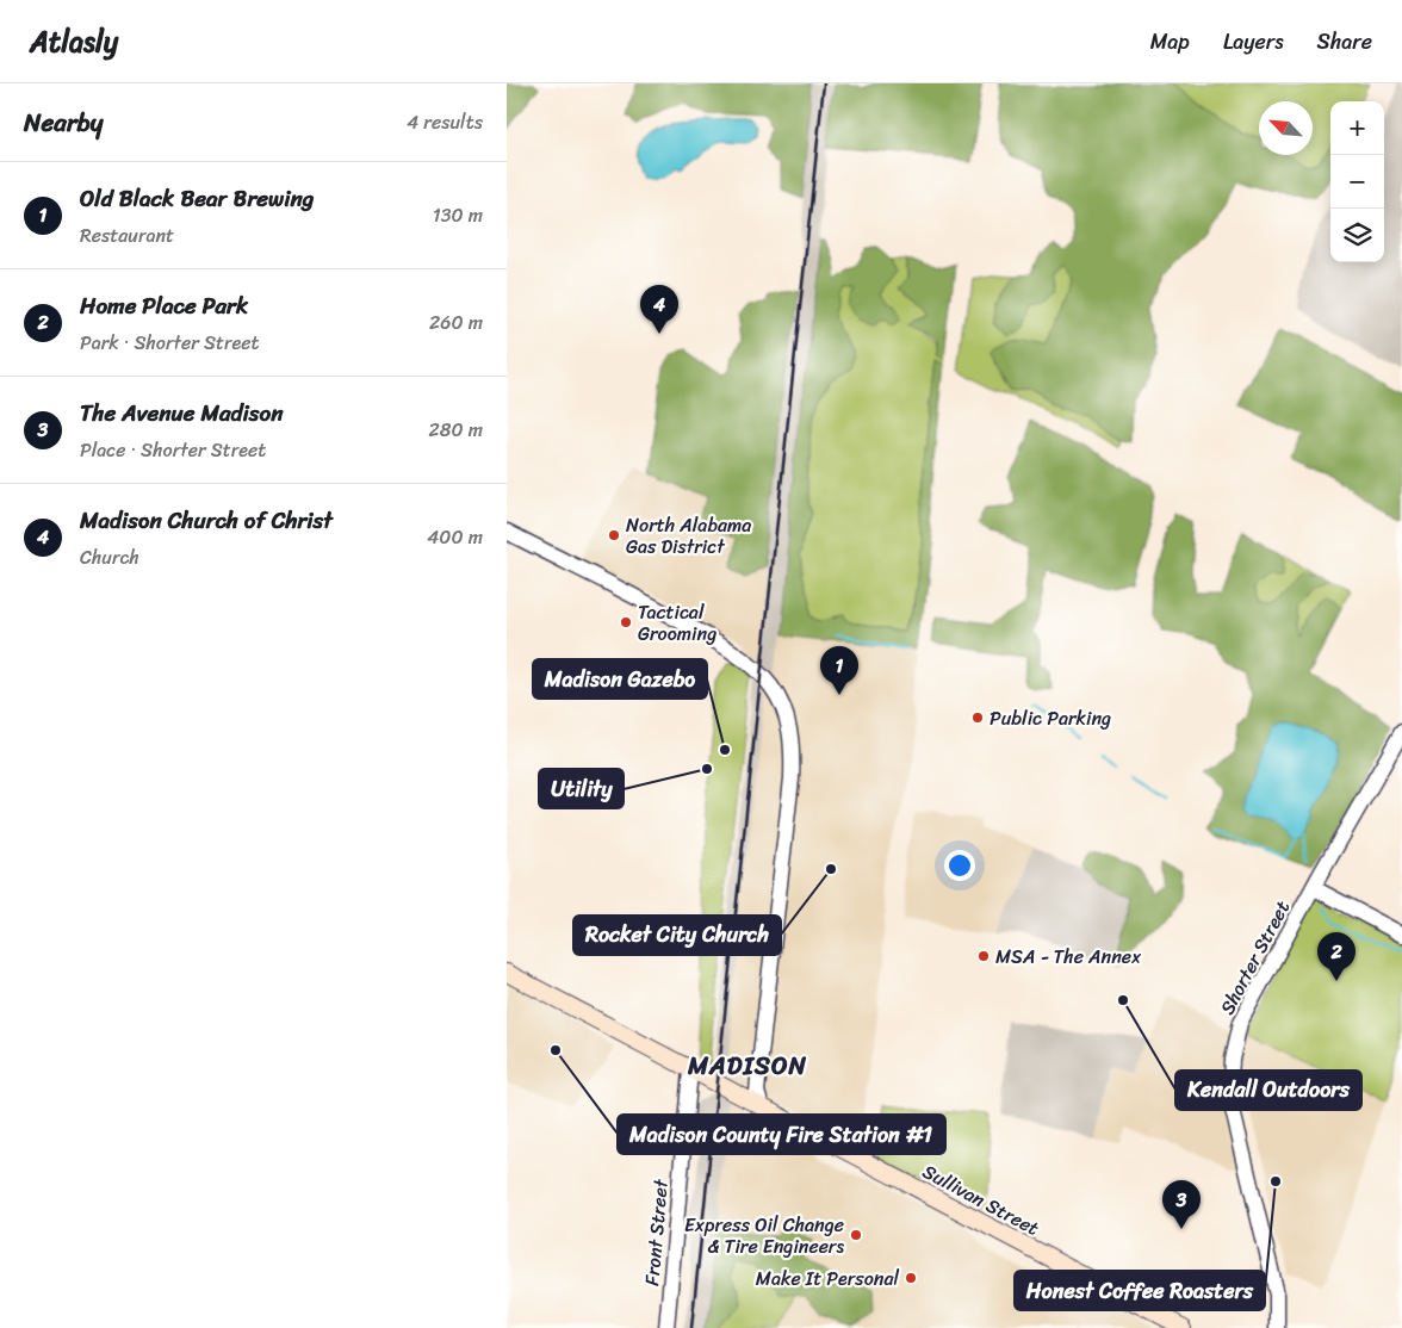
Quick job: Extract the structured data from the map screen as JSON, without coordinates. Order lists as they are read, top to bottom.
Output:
{
  "streets": {
    "main road": ["Sullivan Street"],
    "street": ["Shorter Street", "Front Street"]
  },
  "crossings": [
    ["Sullivan Street", "Front Street"]
  ],
  "districts": ["MADISON"],
  "places": [
    "North Alabama Gas District",
    "Tactical Grooming",
    "Public Parking",
    "Madison Gazebo",
    "Utility",
    "Rocket City Church",
    "MSA - The Annex",
    "Kendall Outdoors",
    "Madison County Fire Station #1",
    "Honest Coffee Roasters",
    "Express Oil Change & Tire Engineers",
    "Make It Personal"
  ],
  "north": "top left",
  "page": {
    "header": "Atlasly",
    "nav": ["Map", "Layers", "Share"],
    "heading": ["Nearby", "4 results"],
    "map_buttons": ["+", "−"],
    "list": [
      {
        "mark": "1",
        "name": "Old Black Bear Brewing",
        "note": "Restaurant",
        "value": "130 m"
      },
      {
        "mark": "2",
        "name": "Home Place Park",
        "note": "Park · Shorter Street",
        "value": "260 m"
      },
      {
        "mark": "3",
        "name": "The Avenue Madison",
        "note": "Place · Shorter Street",
        "value": "280 m"
      },
      {
        "mark": "4",
        "name": "Madison Church of Christ",
        "note": "Church",
        "value": "400 m"
      }
    ],
    "pins": [
      "4",
      "1",
      "2",
      "3"
    ]
  }
}
